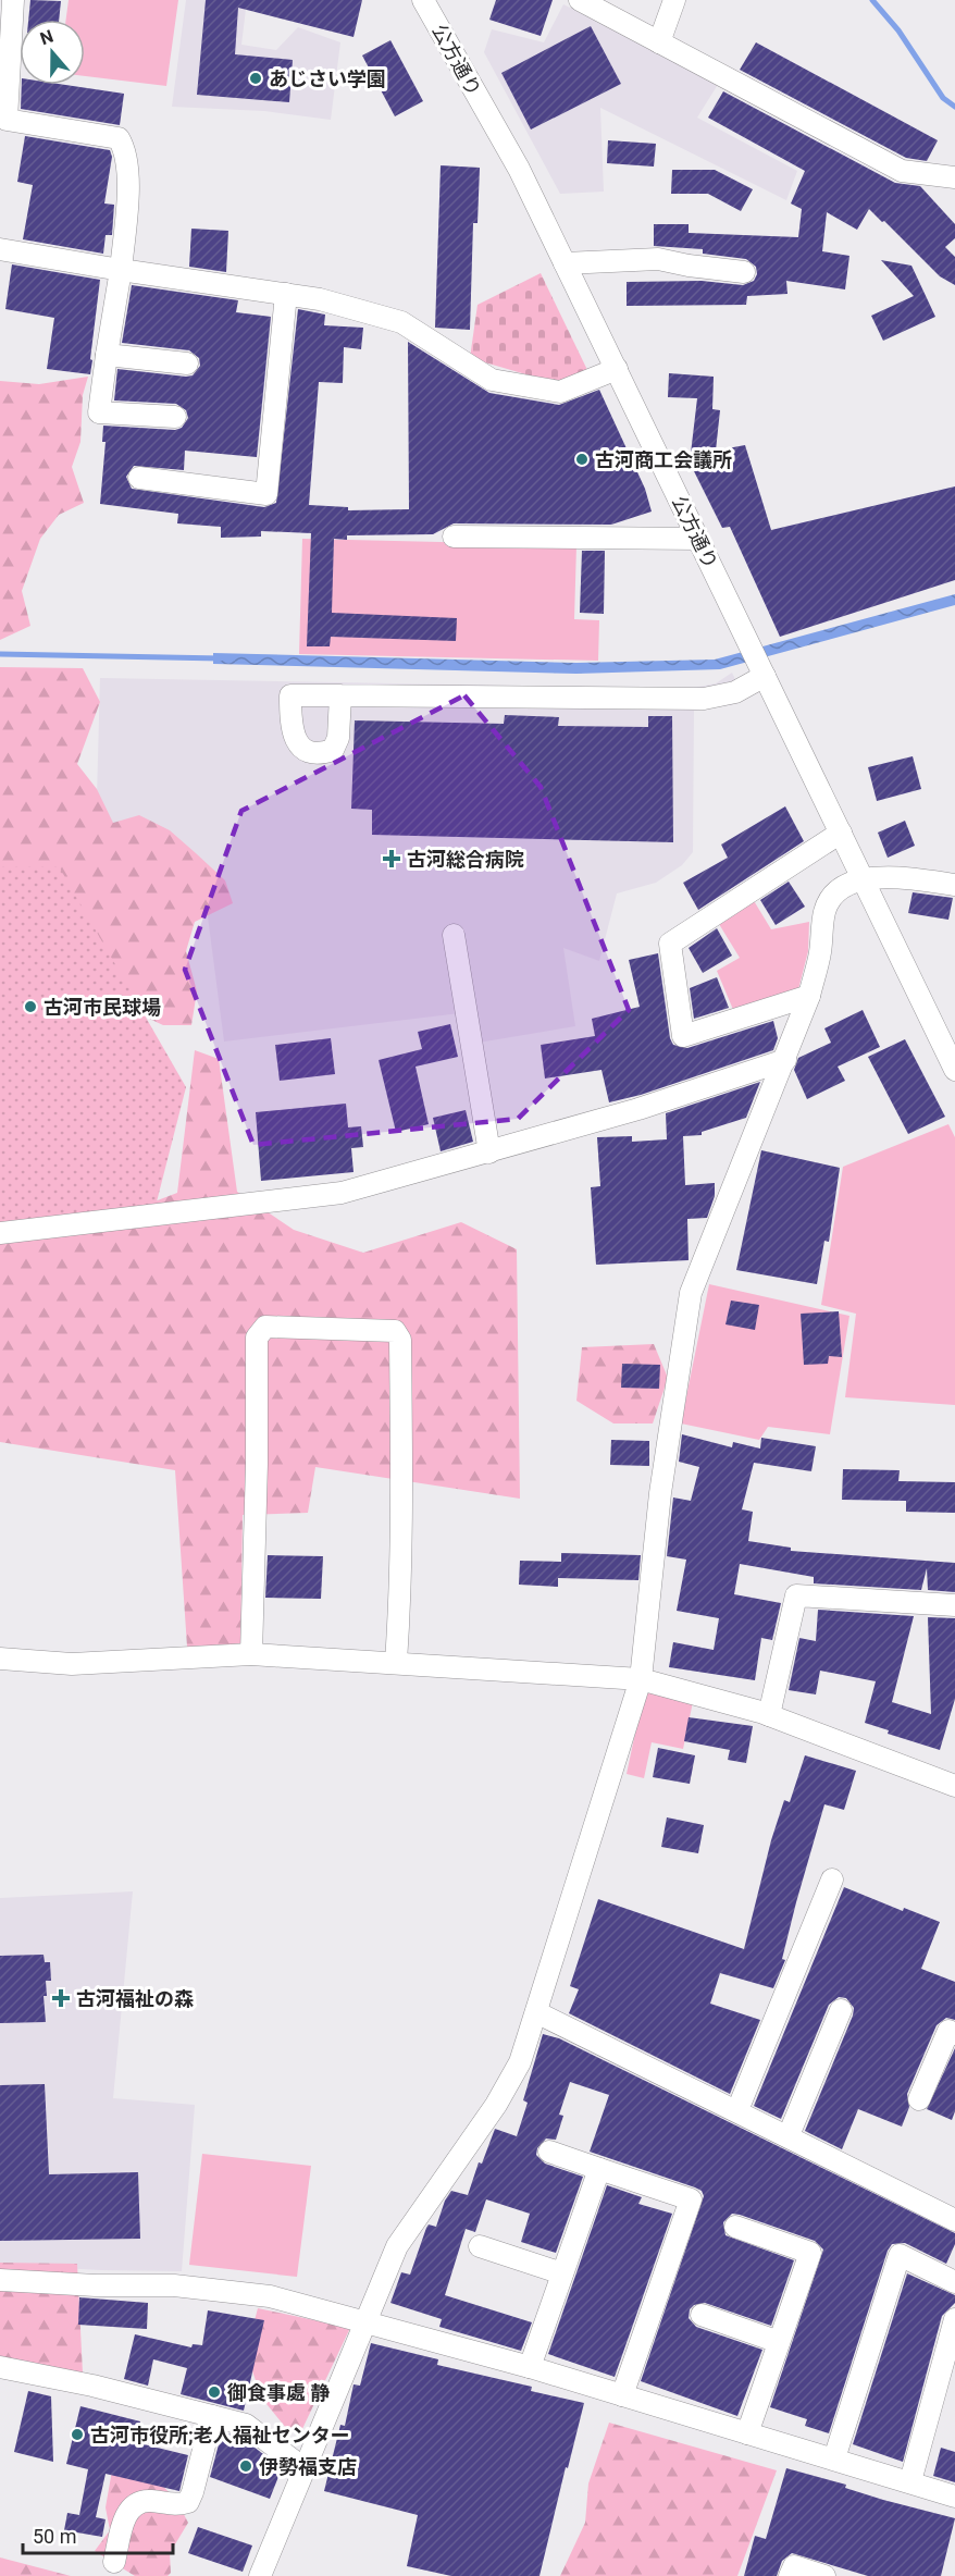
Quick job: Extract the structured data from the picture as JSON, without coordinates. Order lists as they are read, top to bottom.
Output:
{
  "streets": {
    "street": ["公方通り"]
  },
  "places": {
    "other": [
      "あじさい学園",
      "古河商工会議所",
      "古河市民球場",
      "御食事處 静",
      "古河市役所;老人福祉センター",
      "伊勢福支店"
    ],
    "health": ["古河総合病院", "古河福祉の森"]
  },
  "scale_bar": "50 m",
  "north": "top"
}
